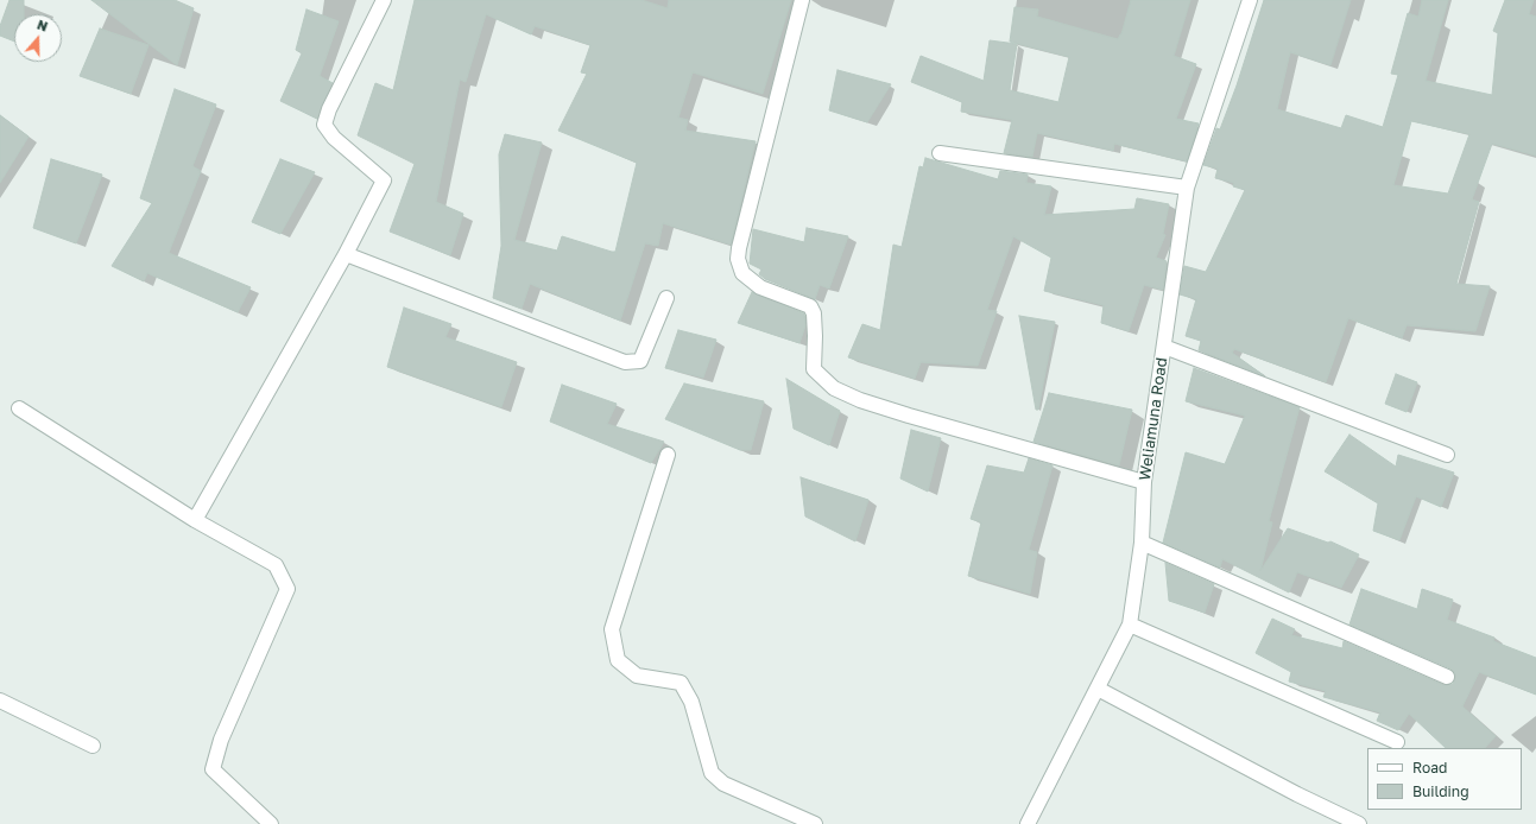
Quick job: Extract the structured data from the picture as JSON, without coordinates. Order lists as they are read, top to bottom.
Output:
{
  "streets": {
    "street": ["Weliamuna Road"]
  },
  "legend": ["Road", "Building"],
  "north": "top"
}
